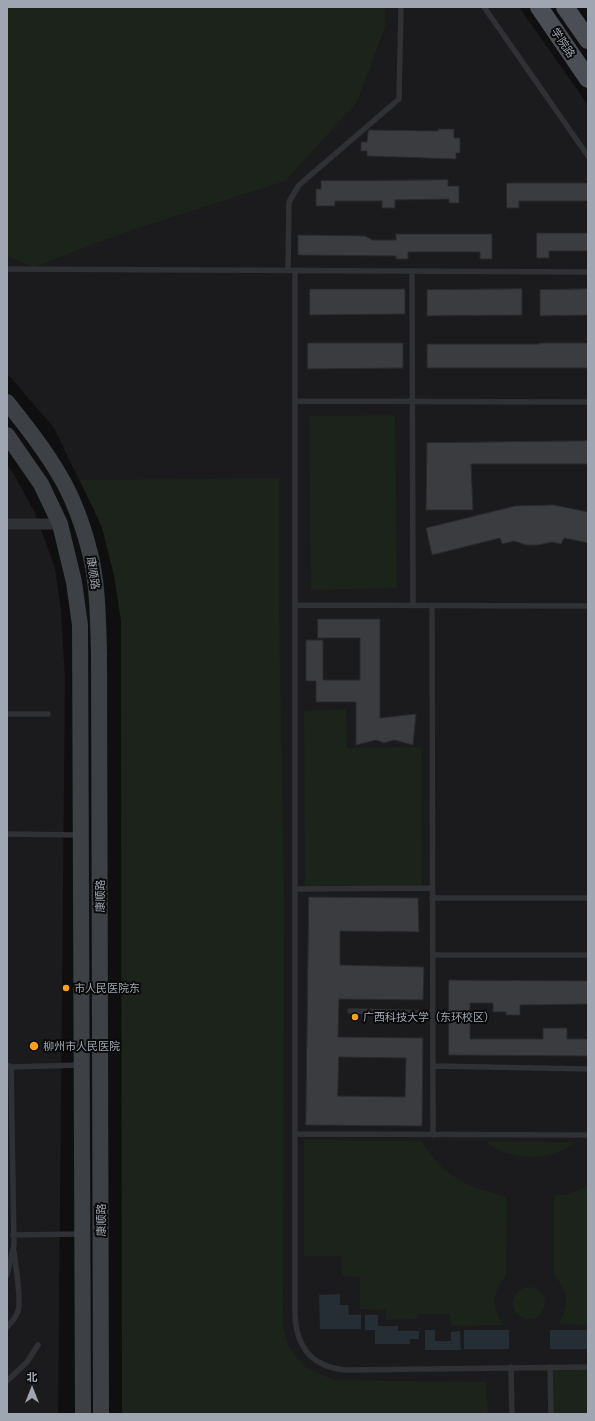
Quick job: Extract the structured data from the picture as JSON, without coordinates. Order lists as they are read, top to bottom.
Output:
{
  "streets": {
    "main road": ["学院路", "康顺路"]
  },
  "places": ["市人民医院东", "广西科技大学（东环校区）", "柳州市人民医院"],
  "north": "top"
}
